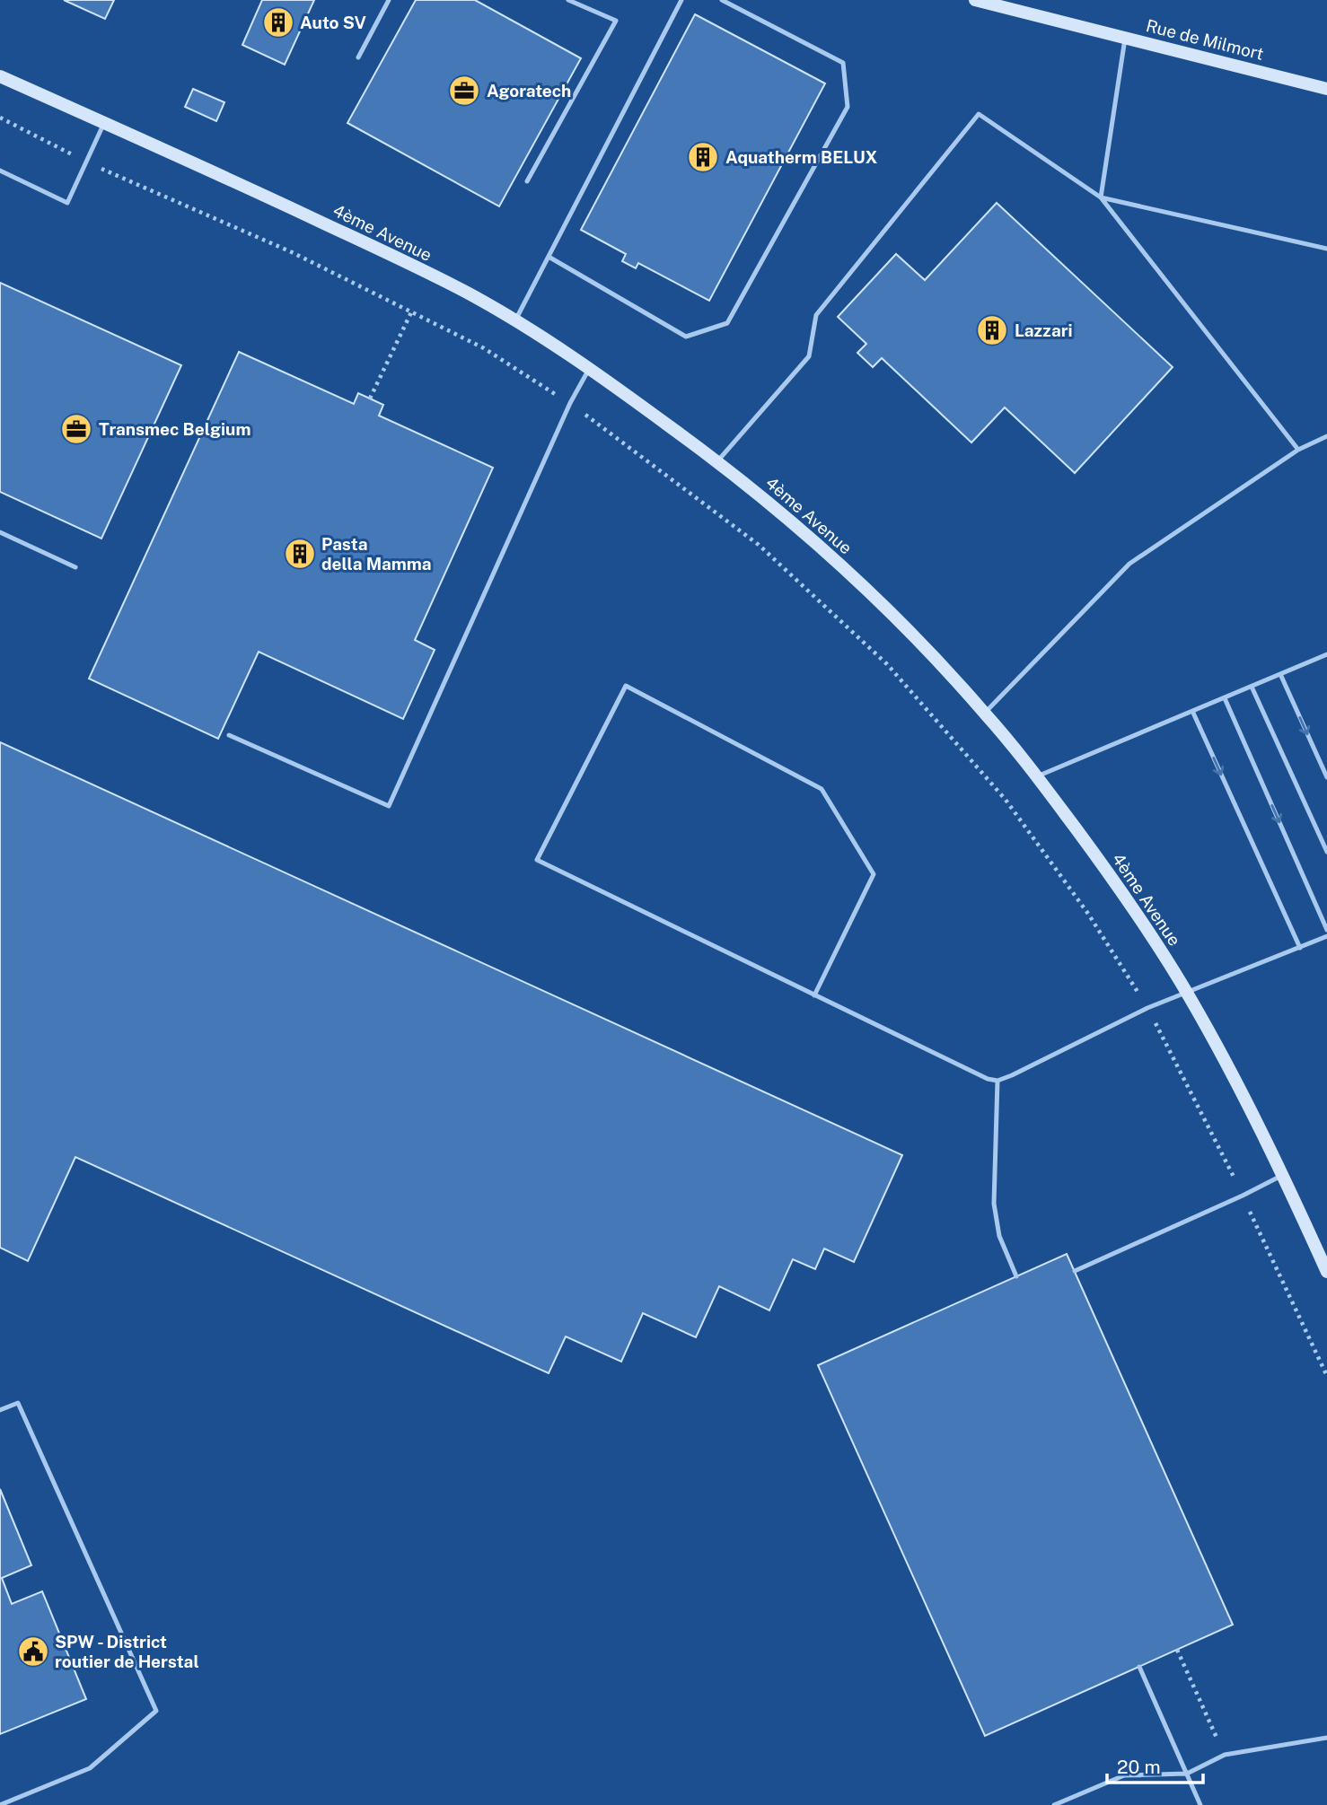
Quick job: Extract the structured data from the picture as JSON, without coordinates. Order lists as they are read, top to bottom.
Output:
{
  "streets": {
    "street": ["Rue de Milmort", "4ème Avenue"]
  },
  "places": {
    "building": [
      "Auto SV",
      "Aquatherm BELUX",
      "Lazzari",
      "Pasta della Mamma"
    ],
    "office": ["Agoratech", "Transmec Belgium"],
    "public building": ["SPW - District routier de Herstal"]
  },
  "scale_bar": "20 m"
}
